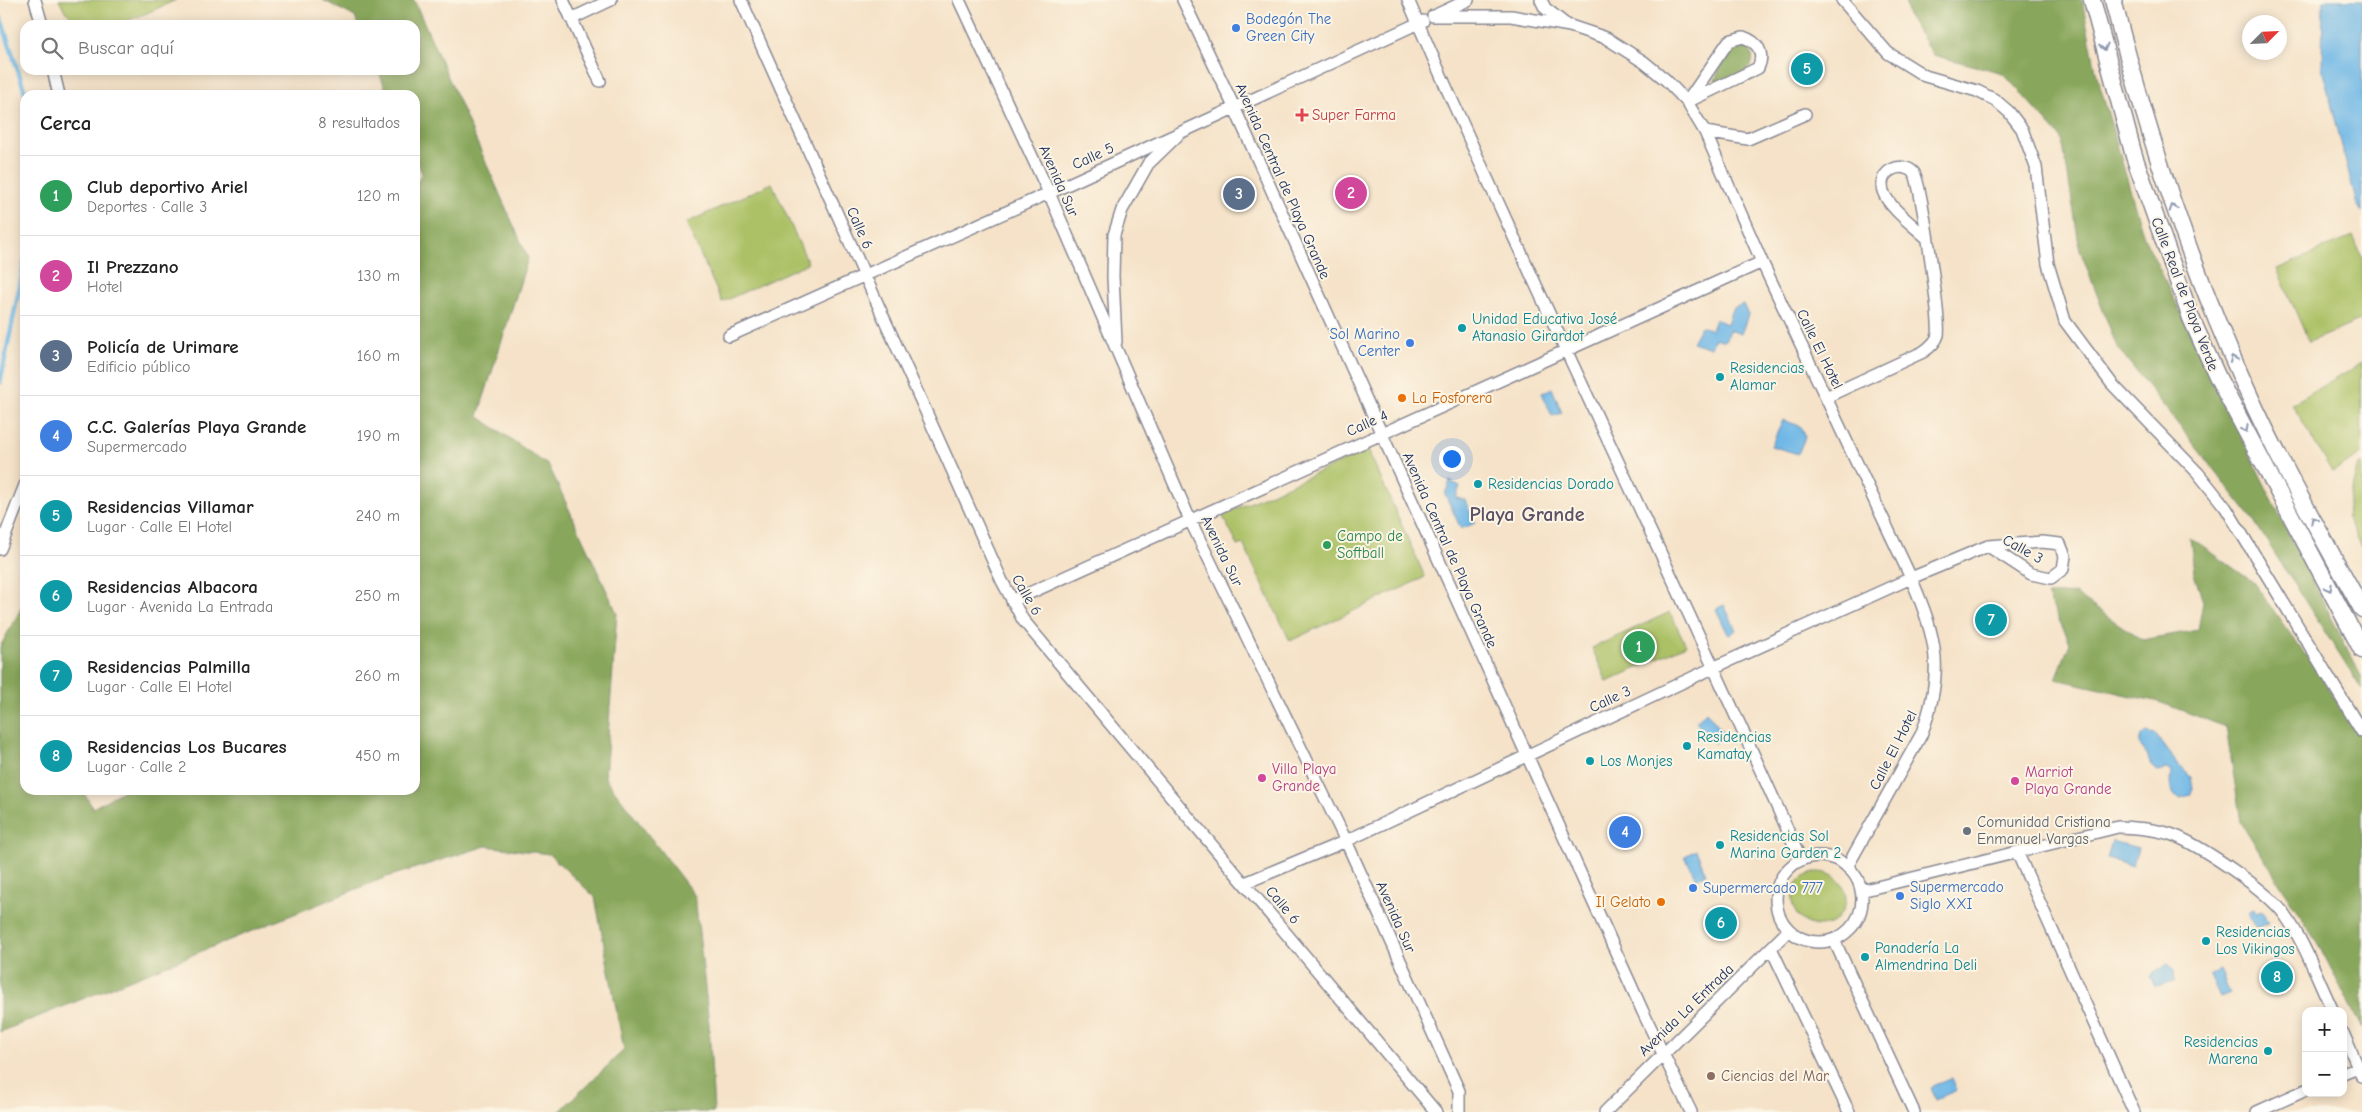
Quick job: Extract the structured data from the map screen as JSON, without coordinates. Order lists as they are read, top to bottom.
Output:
{
  "streets": {
    "street": [
      "Calle 5",
      "Avenida Sur",
      "Avenida Central de Playa Grande",
      "Calle 6",
      "Calle Real de Playa Verde",
      "Calle El Hotel",
      "Calle 4",
      "Calle 3",
      "Avenida La Entrada"
    ]
  },
  "crossings": [
    ["Calle 5", "Avenida Sur"],
    ["Calle 5", "Avenida Central de Playa Grande"],
    ["Calle 5", "Calle 6"],
    ["Calle 5", "Calle El Hotel"],
    ["Avenida Sur", "Calle 4"],
    ["Avenida Sur", "Calle 3"],
    ["Avenida Central de Playa Grande", "Calle 4"],
    ["Avenida Central de Playa Grande", "Calle 3"],
    ["Avenida Central de Playa Grande", "Avenida La Entrada"],
    ["Calle 6", "Calle 4"],
    ["Calle 6", "Calle 3"],
    ["Calle El Hotel", "Calle 4"],
    ["Calle El Hotel", "Calle 3"],
    ["Calle El Hotel", "Avenida La Entrada"]
  ],
  "districts": ["Playa Grande"],
  "places": {
    "other": [
      "Bodegón The Green City",
      "Unidad Educativa José Atanasio Girardot",
      "Sol Marino Center",
      "Residencias Alamar",
      "La Fosforera",
      "Residencias Dorado",
      "Campo de Softball",
      "Residencias Kamatay",
      "Los Monjes",
      "Villa Playa Grande",
      "Marriot Playa Grande",
      "Comunidad Cristiana Enmanuel Vargas",
      "Residencias Sol Marina Garden 2",
      "Supermercado 777",
      "Supermercado Siglo XXI",
      "Il Gelato",
      "Residencias Los Vikingos",
      "Panadería La Almendrina Deli",
      "Residencias Marena",
      "Ciencias del Mar"
    ],
    "health": ["Super Farma"]
  },
  "north": "top right",
  "page": {
    "search": "Buscar aquí",
    "pins": [
      "5",
      "2",
      "3",
      "7",
      "1",
      "4",
      "6",
      "8"
    ],
    "heading": ["Cerca", "8 resultados"],
    "list": [
      {
        "mark": "1",
        "name": "Club deportivo Ariel",
        "note": "Deportes · Calle 3",
        "value": "120 m"
      },
      {
        "mark": "2",
        "name": "Il Prezzano",
        "note": "Hotel",
        "value": "130 m"
      },
      {
        "mark": "3",
        "name": "Policía de Urimare",
        "note": "Edificio público",
        "value": "160 m"
      },
      {
        "mark": "4",
        "name": "C.C. Galerías Playa Grande",
        "note": "Supermercado",
        "value": "190 m"
      },
      {
        "mark": "5",
        "name": "Residencias Villamar",
        "note": "Lugar · Calle El Hotel",
        "value": "240 m"
      },
      {
        "mark": "6",
        "name": "Residencias Albacora",
        "note": "Lugar · Avenida La Entrada",
        "value": "250 m"
      },
      {
        "mark": "7",
        "name": "Residencias Palmilla",
        "note": "Lugar · Calle El Hotel",
        "value": "260 m"
      },
      {
        "mark": "8",
        "name": "Residencias Los Bucares",
        "note": "Lugar · Calle 2",
        "value": "450 m"
      }
    ],
    "map_buttons": ["+", "−"]
  }
}
